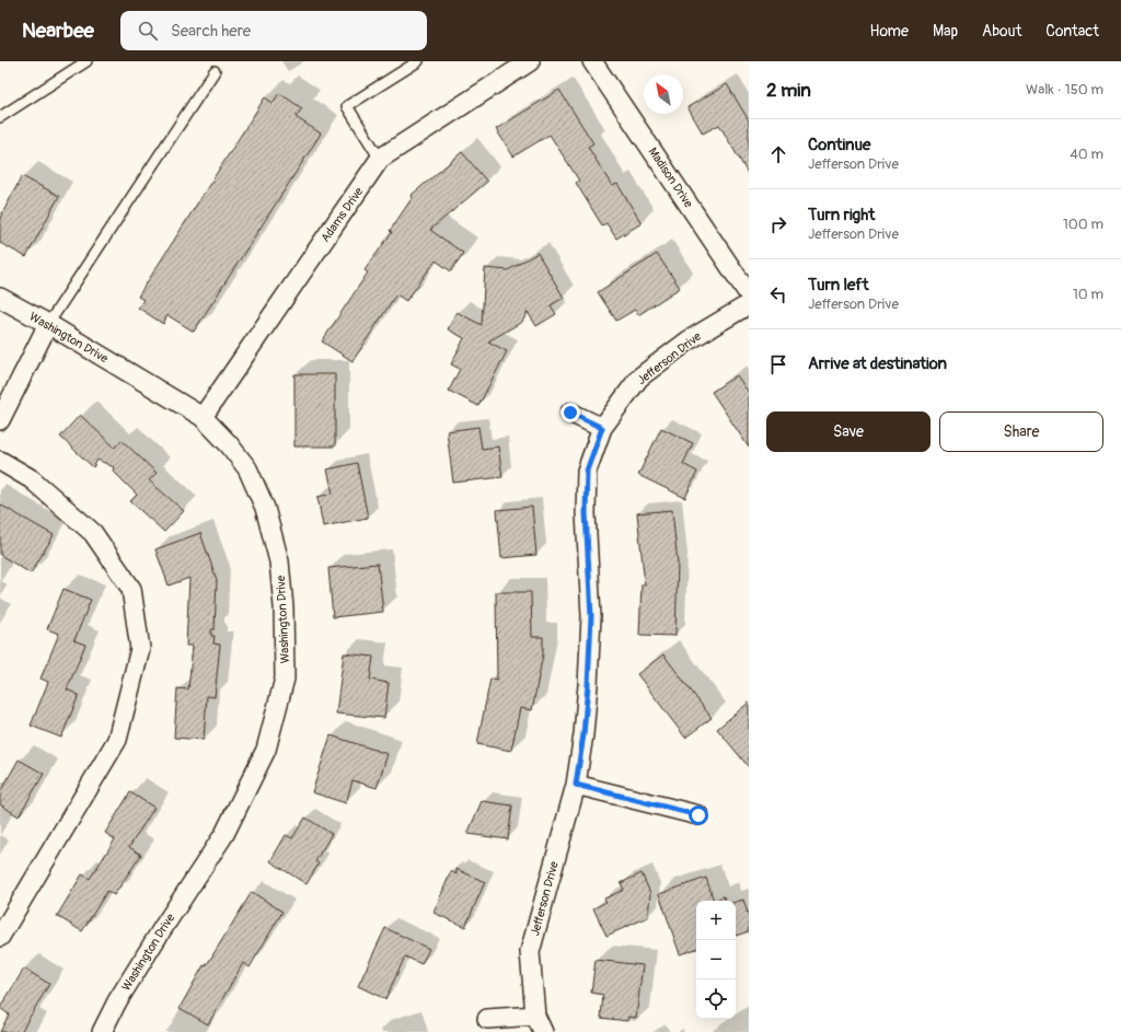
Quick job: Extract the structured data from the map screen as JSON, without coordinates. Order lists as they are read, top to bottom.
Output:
{
  "streets": {
    "street": [
      "Madison Drive",
      "Adams Drive",
      "Washington Drive",
      "Jefferson Drive"
    ]
  },
  "crossings": [
    ["Adams Drive", "Washington Drive"]
  ],
  "north": "top left",
  "page": {
    "header": "Nearbee",
    "search": "Search here",
    "nav": [
      "Home",
      "Map",
      "About",
      "Contact"
    ],
    "heading": ["2 min", "Walk · 150 m"],
    "list": [
      ["Continue", "Jefferson Drive", "40 m"],
      ["Turn right", "Jefferson Drive", "100 m"],
      ["Turn left", "Jefferson Drive", "10 m"],
      "Arrive at destination"
    ],
    "buttons": ["Save", "Share"],
    "map_buttons": ["+", "−"]
  }
}
